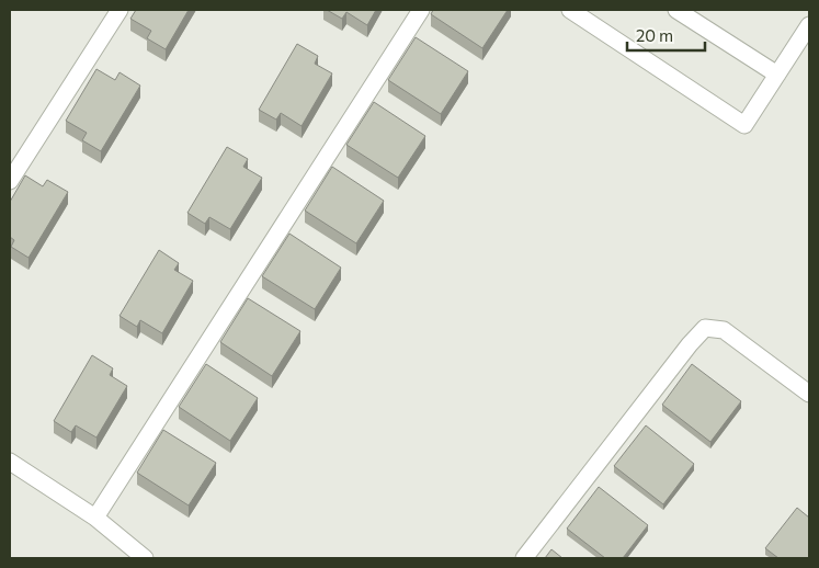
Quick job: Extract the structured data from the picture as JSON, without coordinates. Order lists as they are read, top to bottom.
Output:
{
  "scale_bar": "20 m"
}
